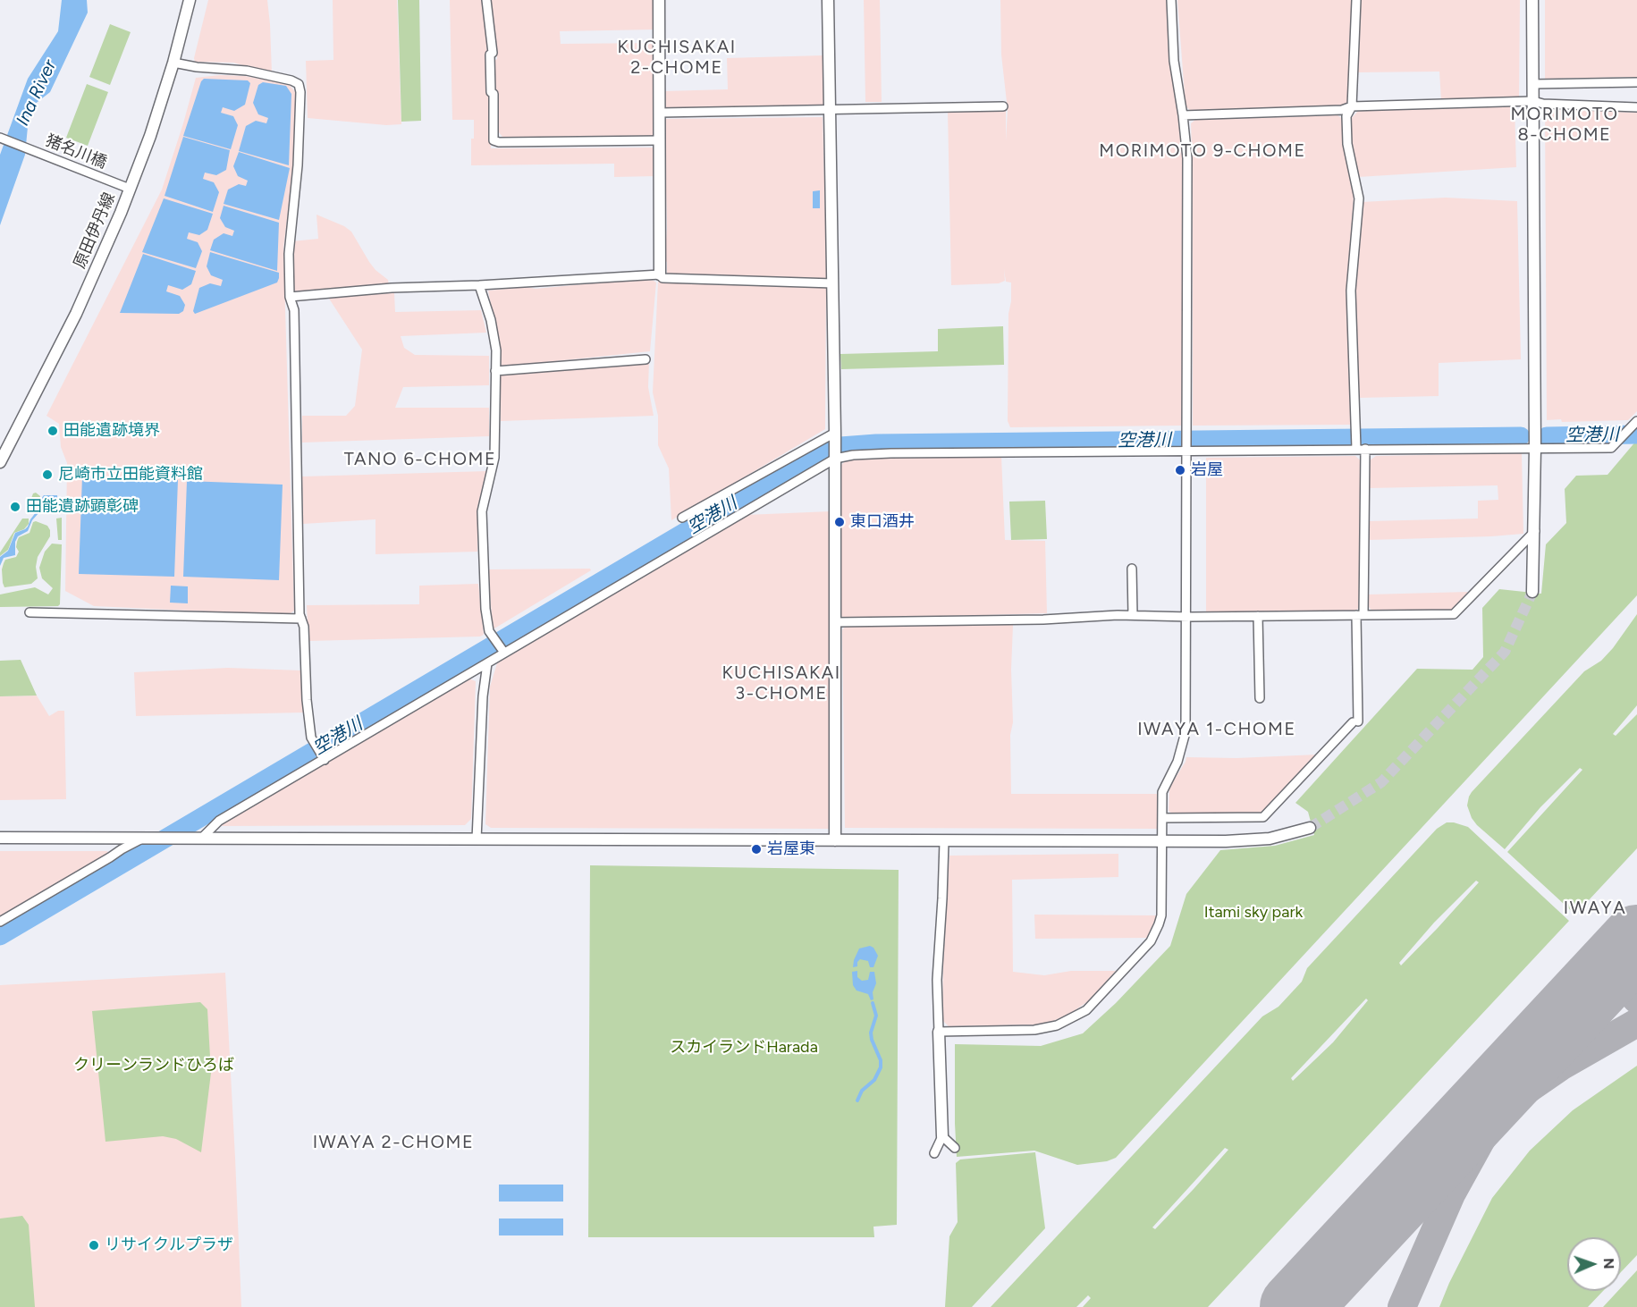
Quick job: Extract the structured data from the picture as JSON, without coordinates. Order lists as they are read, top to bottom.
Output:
{
  "streets": {
    "street": ["猪名川橋", "原田伊丹線"]
  },
  "crossings": [
    ["猪名川橋", "原田伊丹線"]
  ],
  "districts": [
    "KUCHISAKAI 2-CHOME",
    "MORIMOTO 8-CHOME",
    "MORIMOTO 9-CHOME",
    "TANO 6-CHOME",
    "KUCHISAKAI 3-CHOME",
    "IWAYA 1-CHOME",
    "IWAYA",
    "IWAYA 2-CHOME"
  ],
  "water": ["Ina River", "空港川"],
  "parks": ["Itami sky park", "スカイランドHarada", "クリーンランドひろば"],
  "places": [
    "田能遺跡境界",
    "岩屋",
    "尼崎市立田能資料館",
    "田能遺跡顕彰碑",
    "東口酒井",
    "岩屋東",
    "リサイクルプラザ"
  ],
  "north": "right"
}
